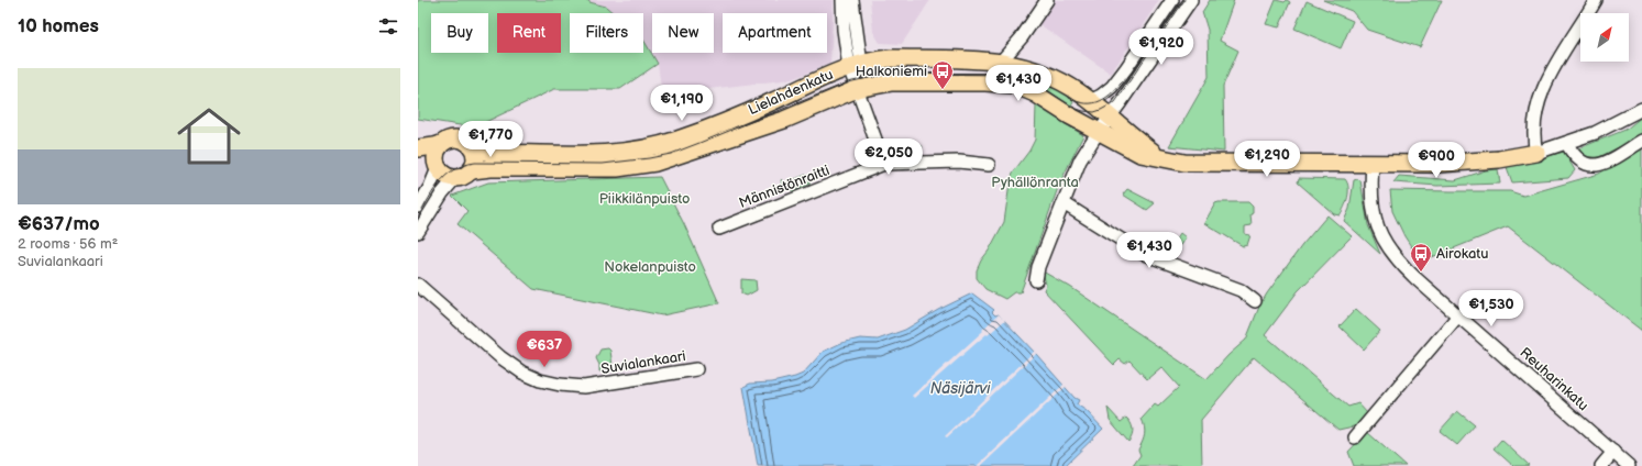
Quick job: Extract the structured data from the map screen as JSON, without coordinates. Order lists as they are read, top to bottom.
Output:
{
  "streets": {
    "main road": ["Lielahdenkatu"],
    "street": ["Männistönraitti", "Suvialankaari", "Reuharinkatu"]
  },
  "crossings": [
    ["Lielahdenkatu", "Reuharinkatu"]
  ],
  "water": ["Näsijärvi"],
  "parks": ["Pyhällönranta", "Piikkilänpuisto", "Nokelanpuisto"],
  "places": {
    "bus stop": ["Halkoniemi", "Airokatu"]
  },
  "north": "top right",
  "page": {
    "heading": "10 homes",
    "chip": [
      "Buy",
      "Rent",
      "Filters",
      "New",
      "Apartment"
    ],
    "price": [
      "€1,920",
      "€1,430",
      "€1,190",
      "€1,770",
      "€2,050",
      "€1,290",
      "€900",
      "€1,430",
      "€1,530",
      "€637"
    ],
    "list": [
      {
        "name": "€637/mo",
        "note": "2 rooms · 56 m² · Suvialankaari"
      }
    ]
  }
}
